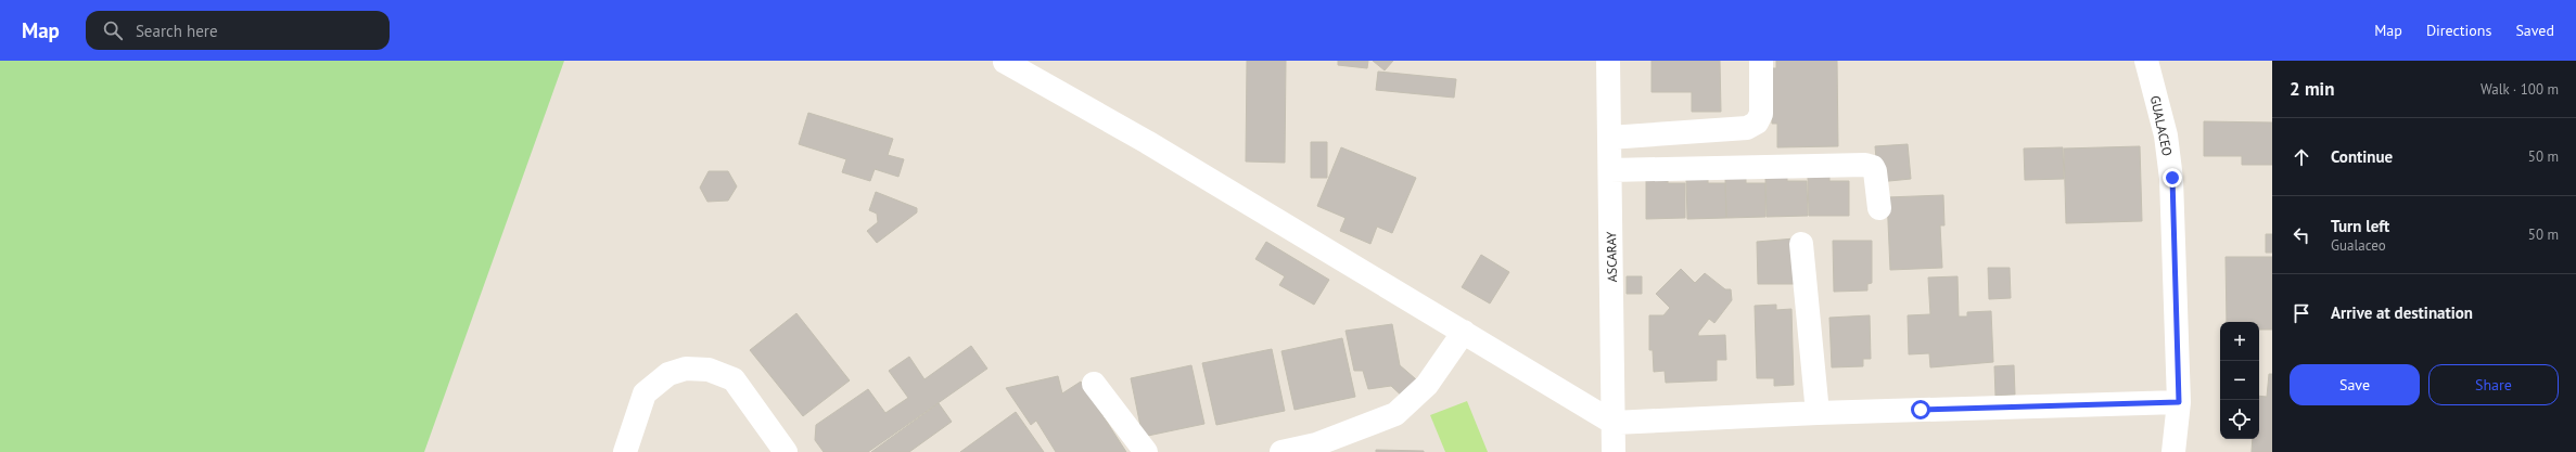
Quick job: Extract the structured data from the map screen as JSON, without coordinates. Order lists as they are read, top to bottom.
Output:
{
  "streets": {
    "street": ["GUALACEO", "ASCARAY"]
  },
  "page": {
    "header": "Map",
    "search": "Search here",
    "nav": ["Map", "Directions", "Saved"],
    "heading": ["2 min", "Walk · 100 m"],
    "list": [
      ["Continue", "50 m"],
      ["Turn left", "Gualaceo", "50 m"],
      "Arrive at destination"
    ],
    "map_buttons": ["+", "−"],
    "buttons": ["Save", "Share"]
  }
}
